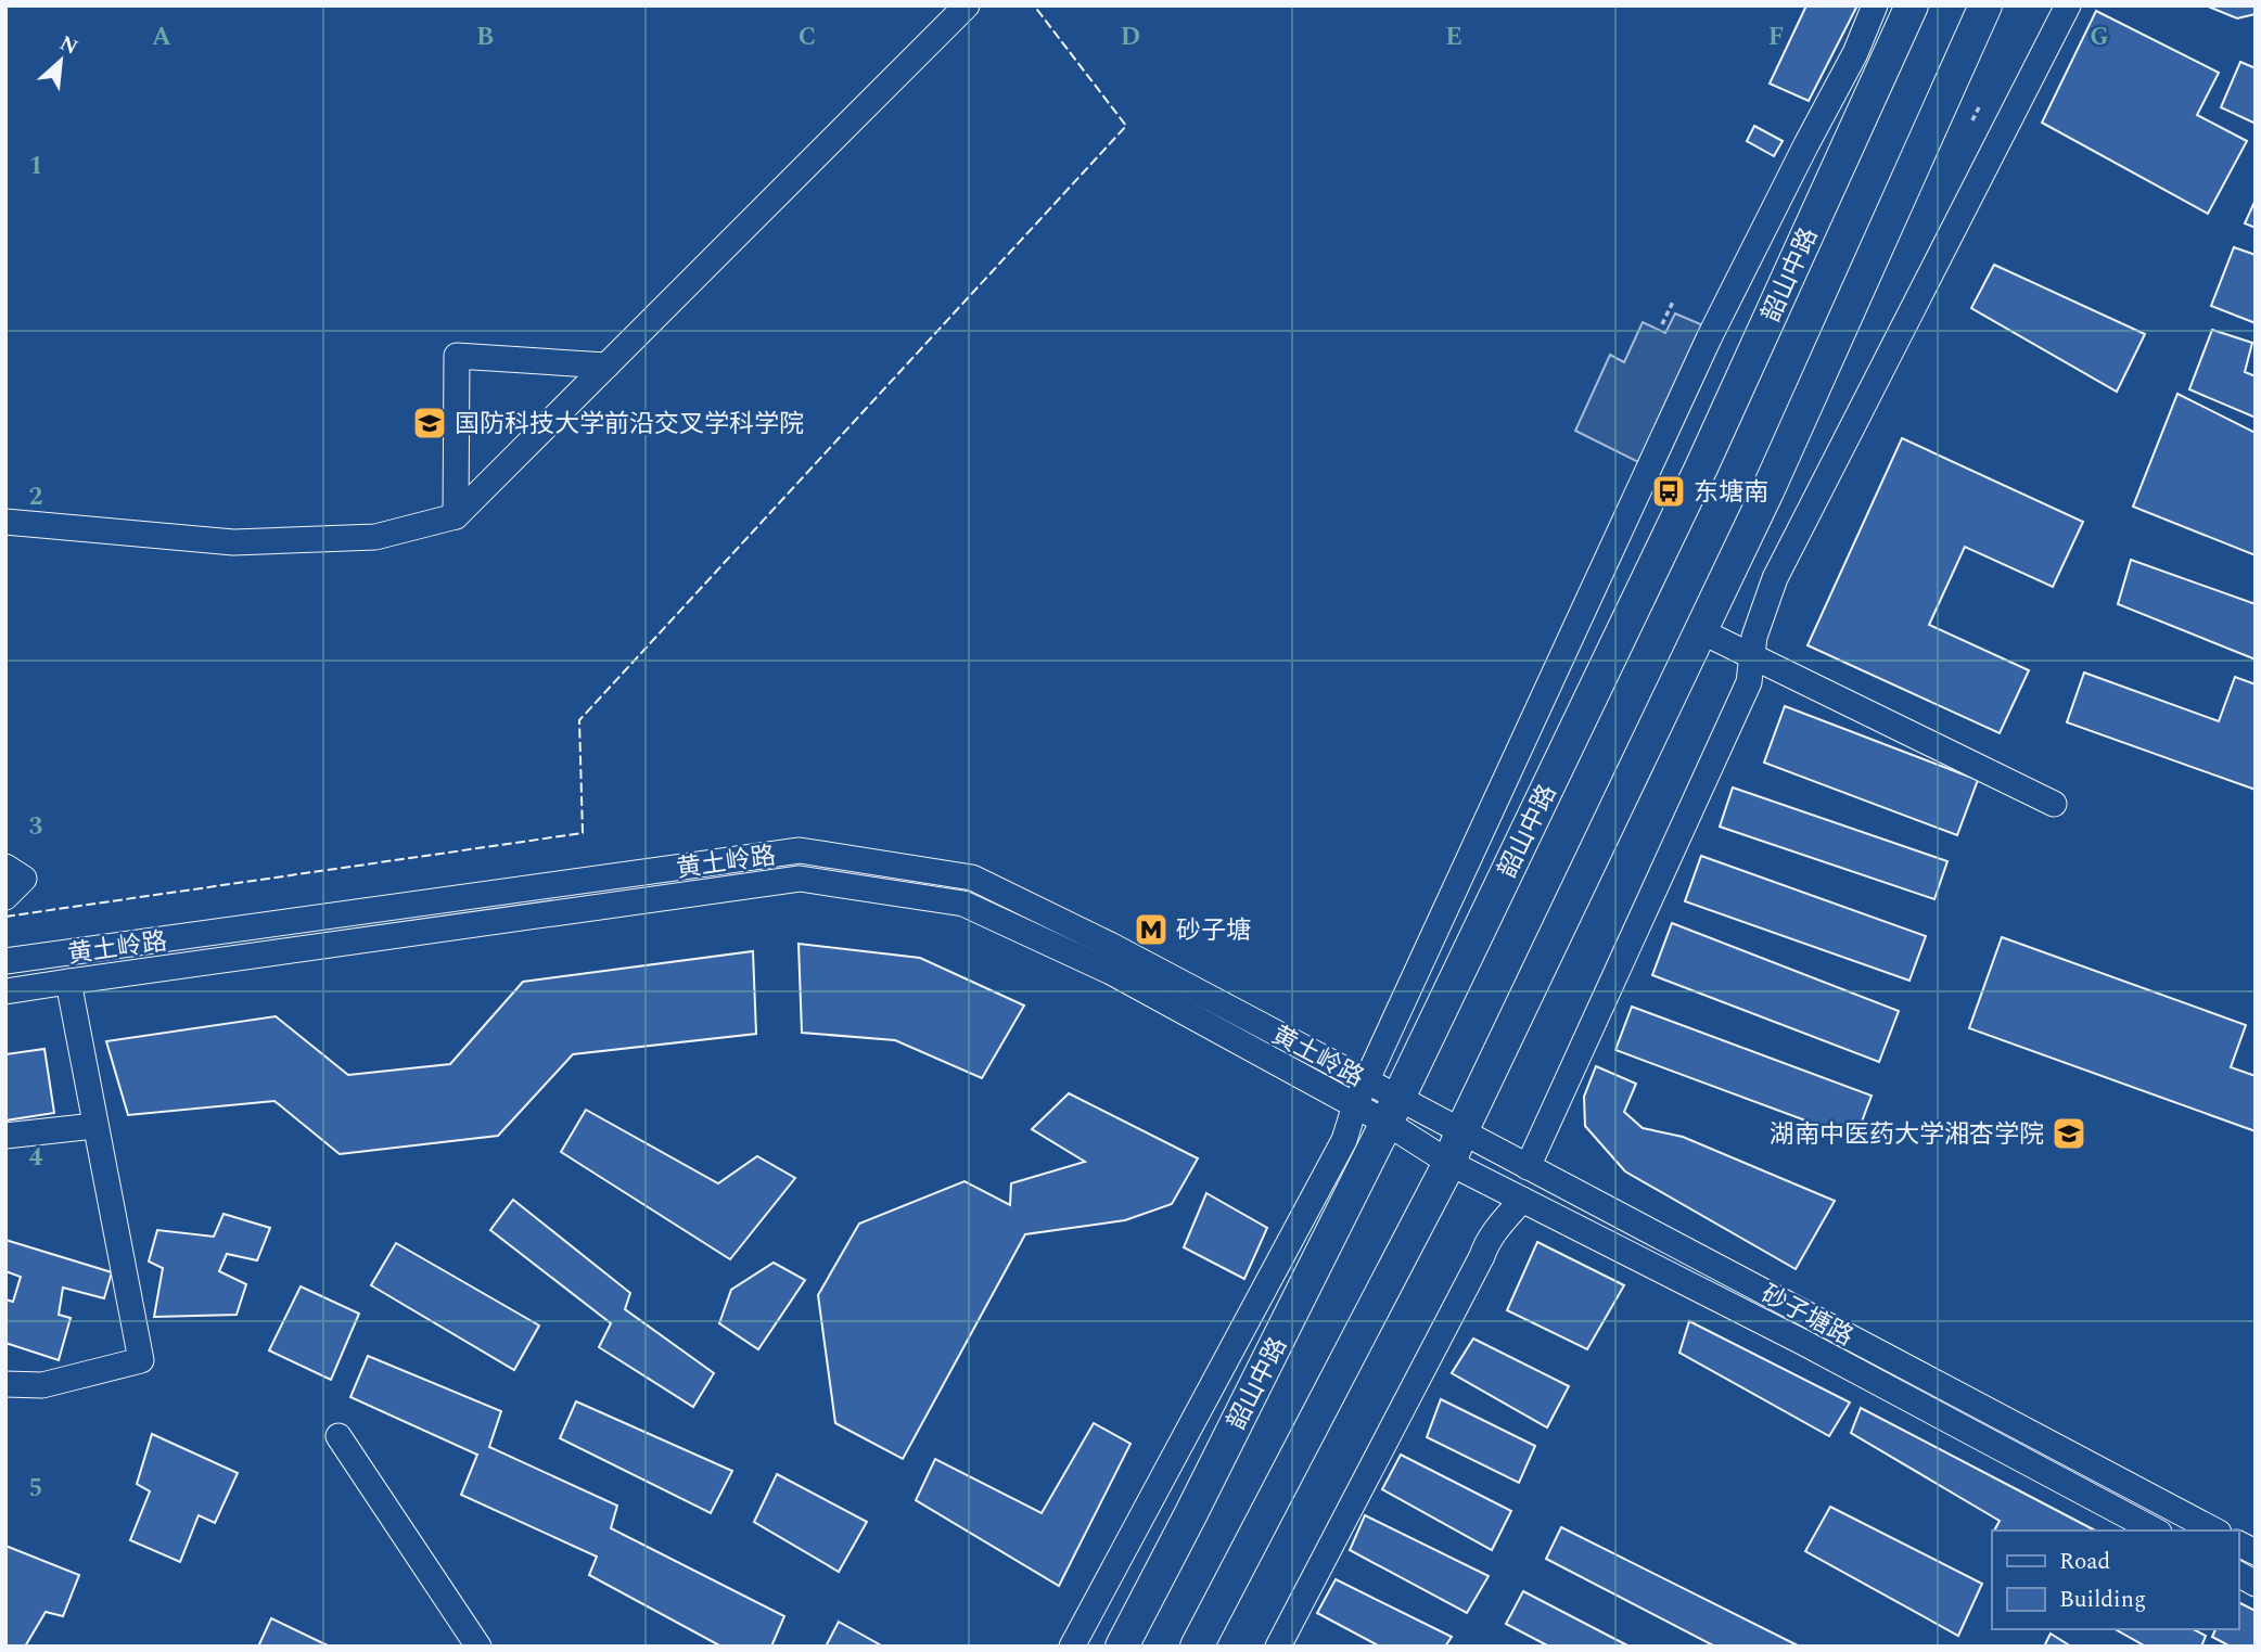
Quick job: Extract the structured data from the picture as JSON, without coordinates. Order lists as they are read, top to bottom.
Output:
{
  "streets": {
    "main road": ["韶山中路"],
    "street": ["黄土岭路", "砂子塘路"]
  },
  "crossings": [
    ["韶山中路", "黄土岭路"],
    ["韶山中路", "砂子塘路"],
    ["黄土岭路", "砂子塘路"]
  ],
  "places": {
    "school or university": ["国防科技大学前沿交叉学科学院", "湖南中医药大学湘杏学院"],
    "bus stop": ["东塘南"],
    "metro station": ["砂子塘"]
  },
  "legend": ["Road", "Building"],
  "north": "top right",
  "grid": {
    "columns": [
      "A",
      "B",
      "C",
      "D",
      "E",
      "F",
      "G"
    ],
    "rows": [
      "1",
      "2",
      "3",
      "4",
      "5"
    ]
  }
}
